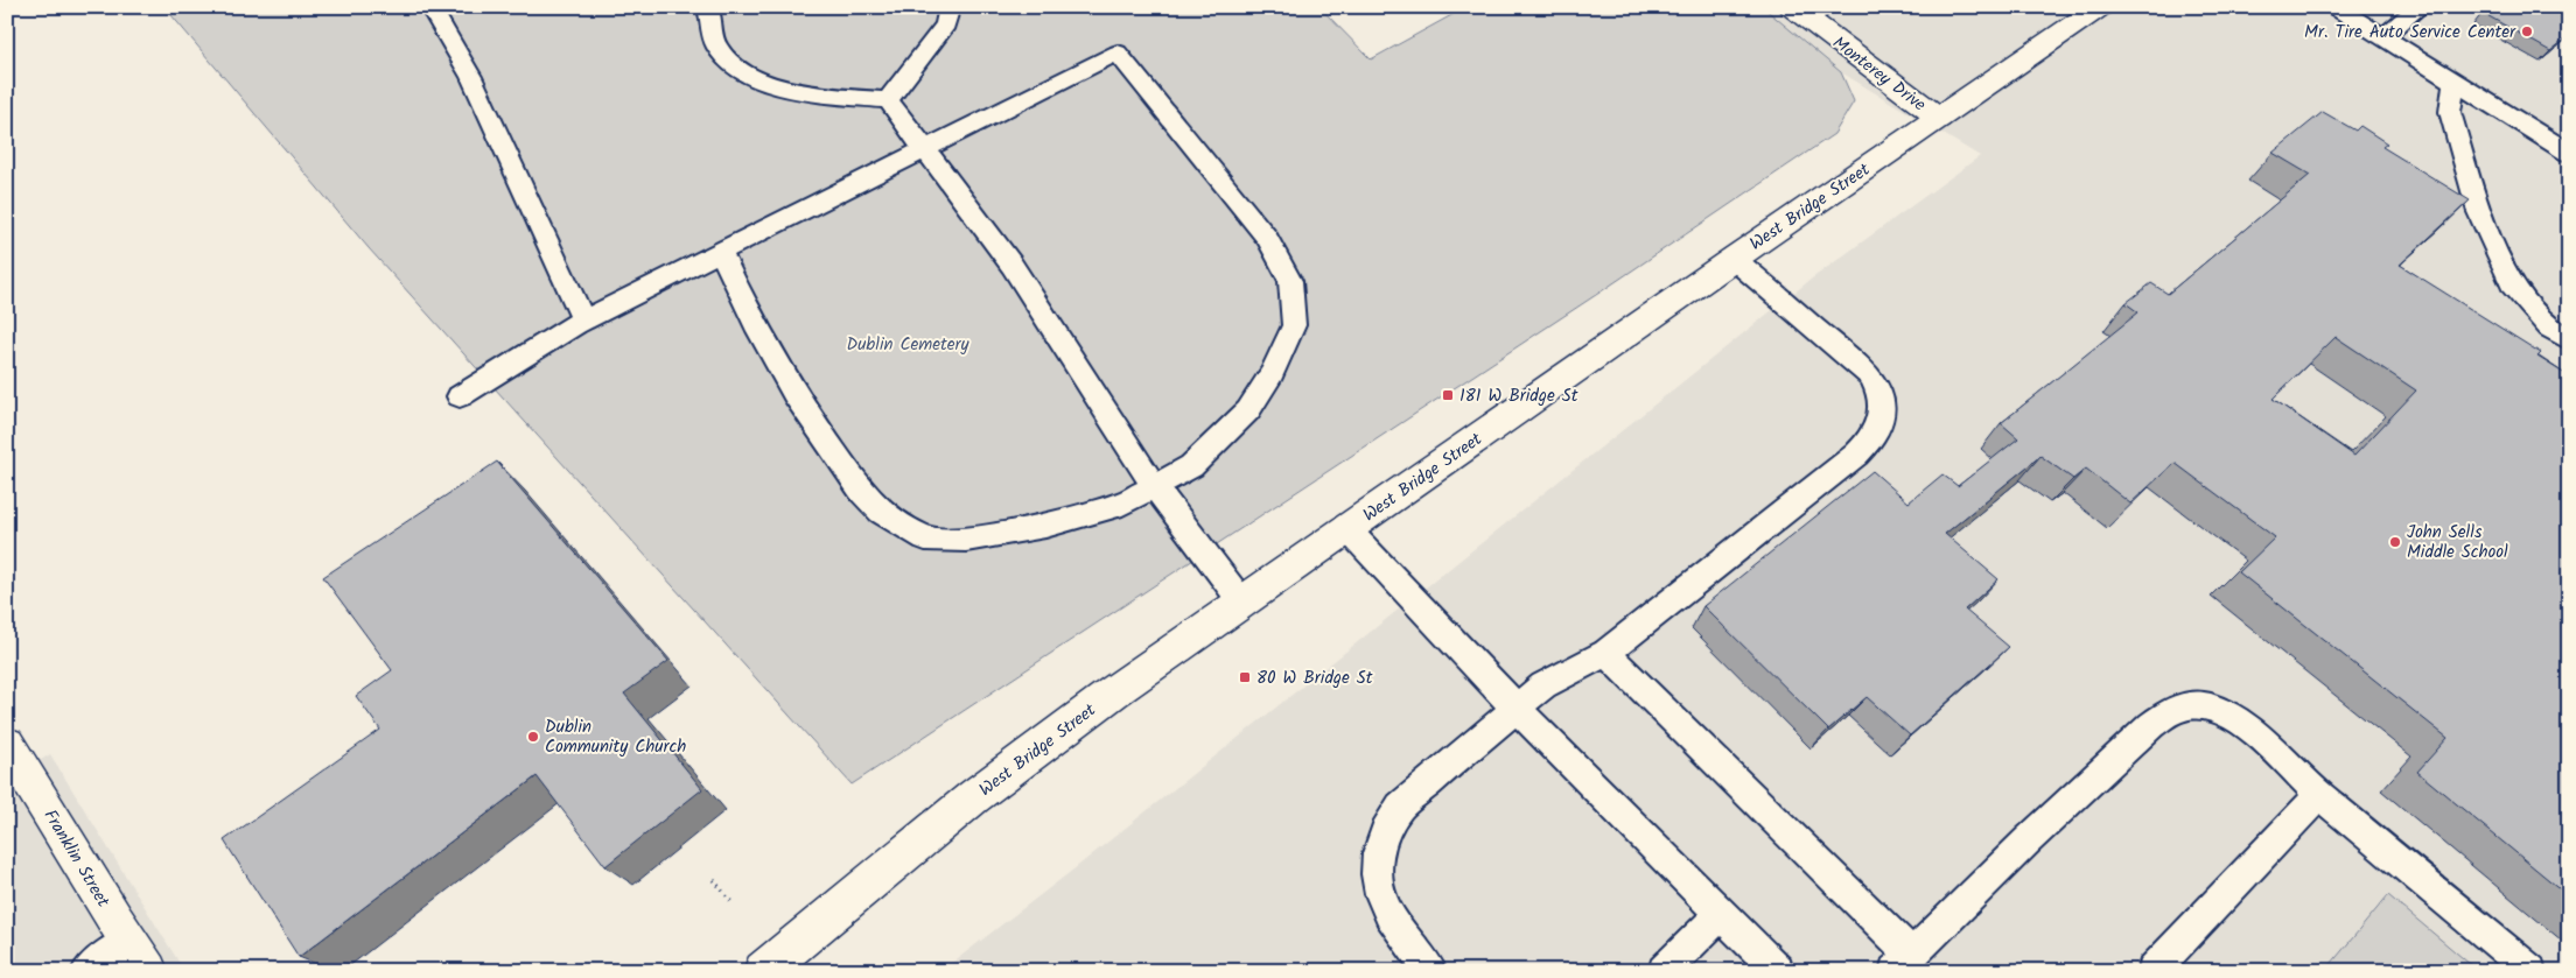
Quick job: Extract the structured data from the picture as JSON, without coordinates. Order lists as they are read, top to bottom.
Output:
{
  "streets": {
    "main road": ["Monterey Drive", "West Bridge Street", "Franklin Street"]
  },
  "crossings": [
    ["Monterey Drive", "West Bridge Street"]
  ],
  "parks": ["Dublin Cemetery"],
  "places": {
    "other": ["Mr. Tire Auto Service Center", "John Sells Middle School", "Dublin Community Church"],
    "transit": ["181 W Bridge St", "80 W Bridge St"]
  }
}
